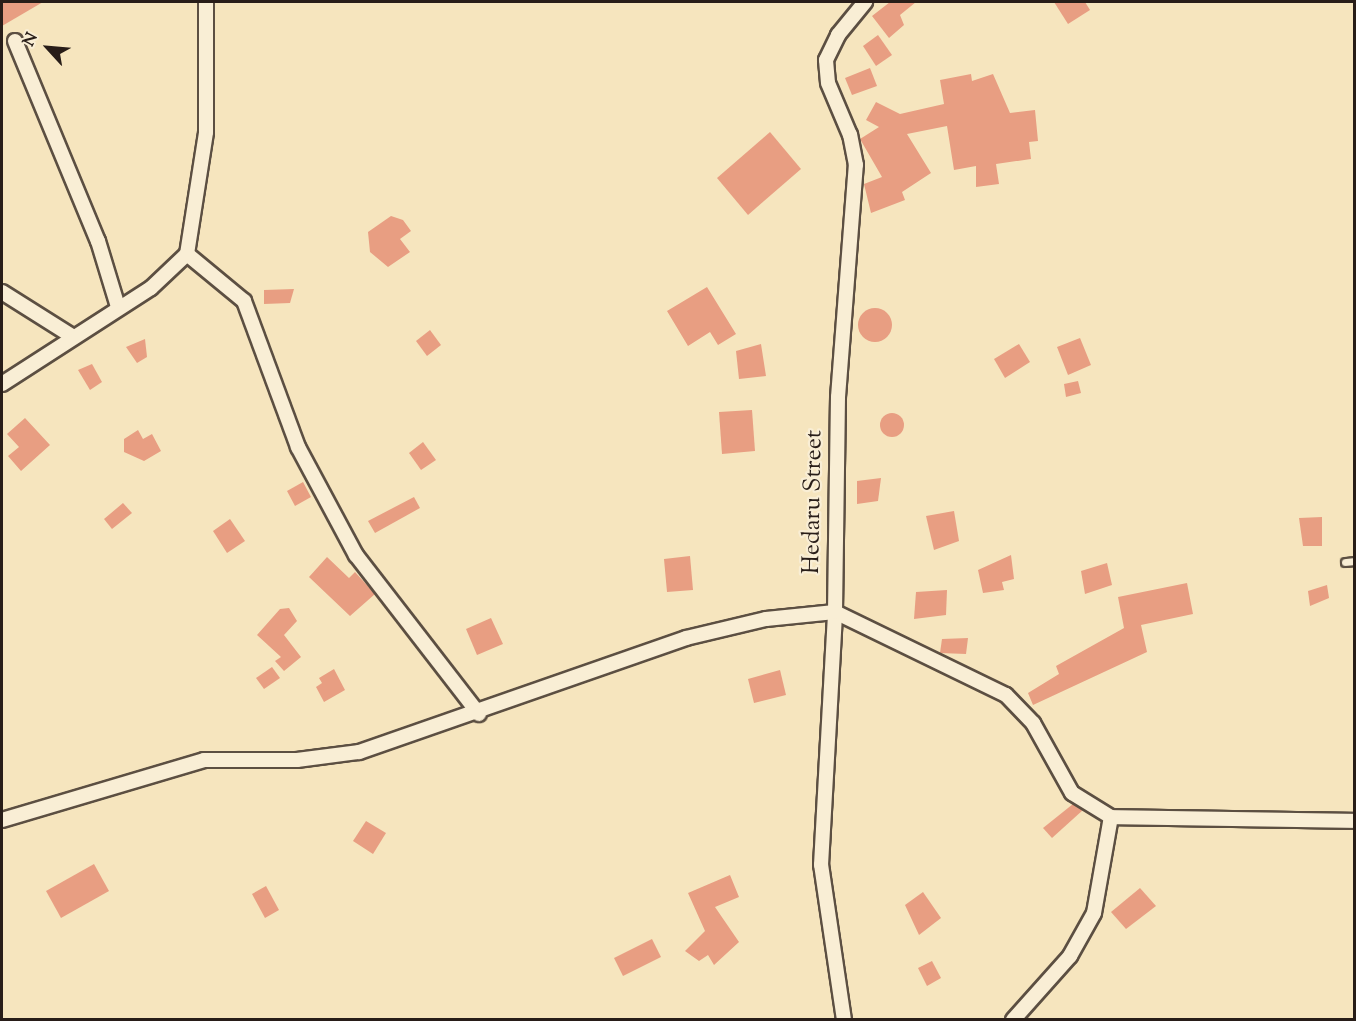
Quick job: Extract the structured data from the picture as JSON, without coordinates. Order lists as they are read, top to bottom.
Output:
{
  "streets": {
    "street": ["Hedaru Street"]
  },
  "north": "top left"
}
